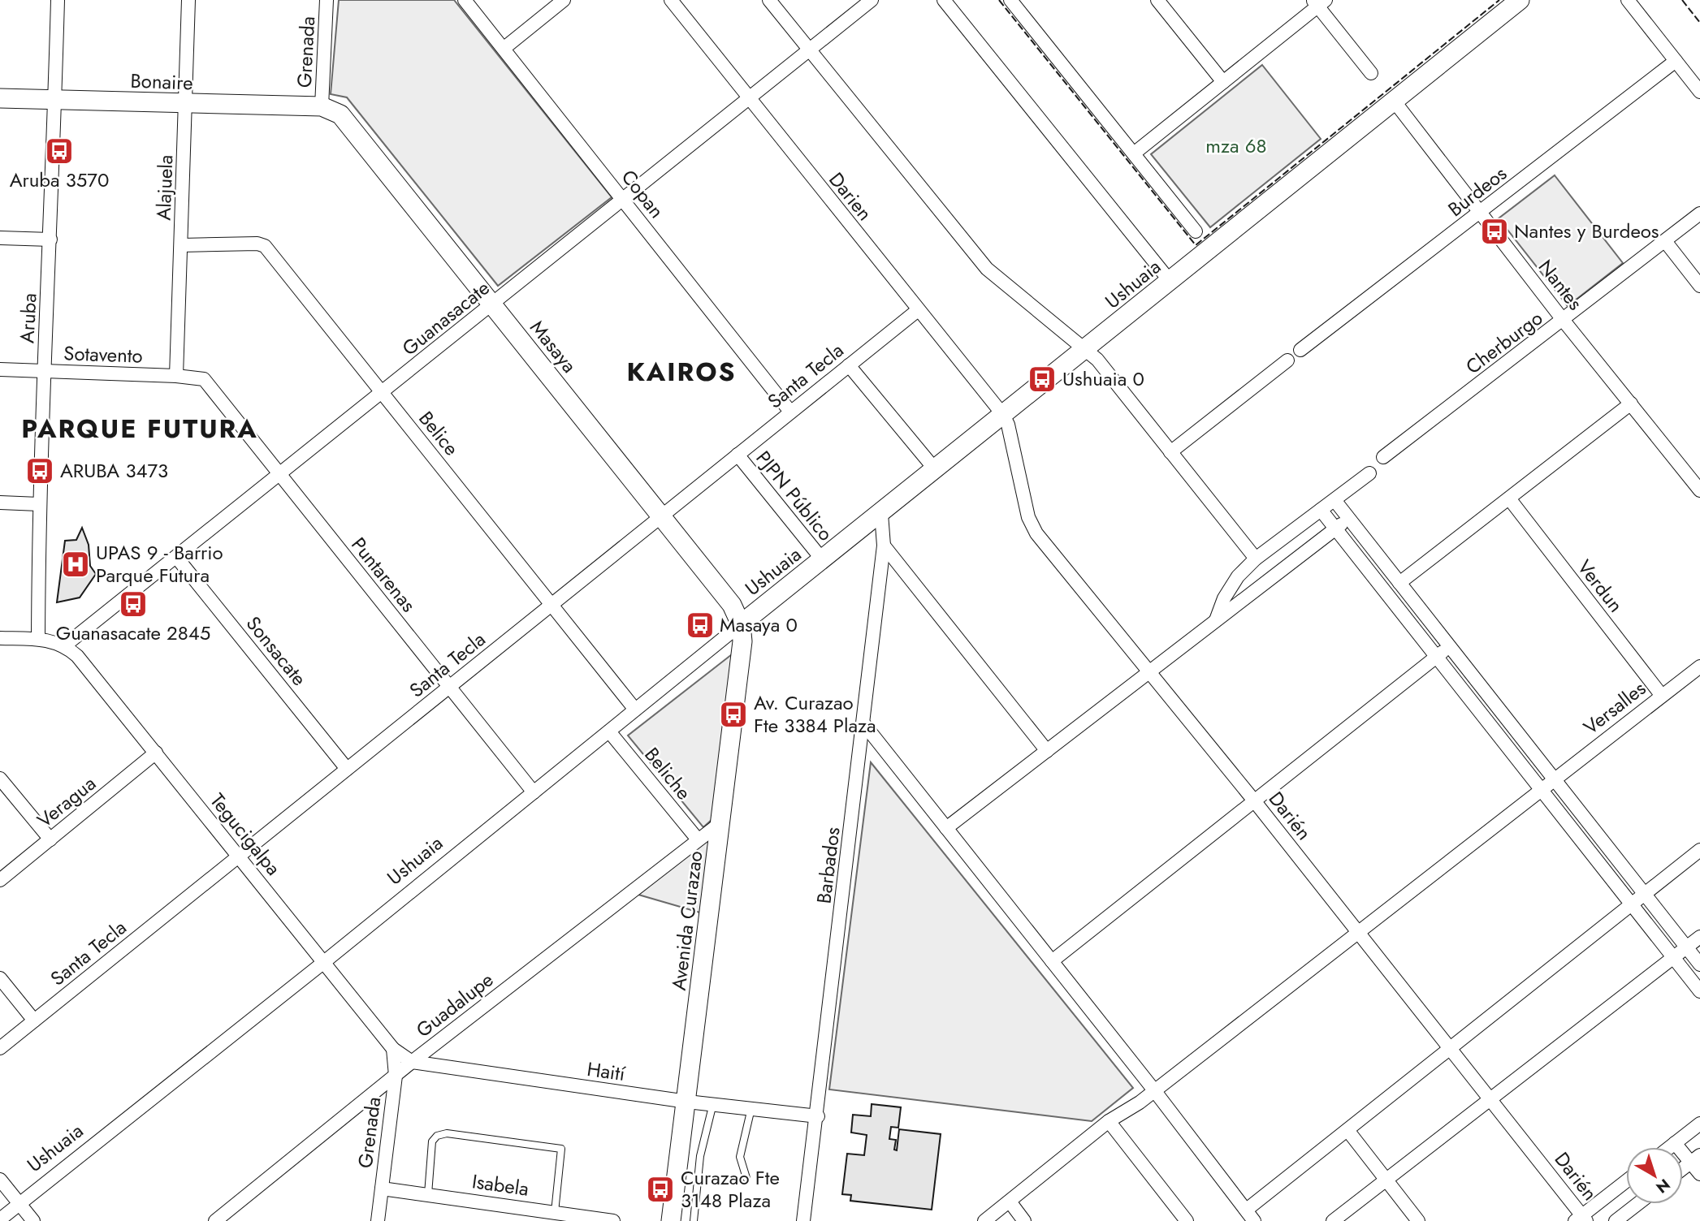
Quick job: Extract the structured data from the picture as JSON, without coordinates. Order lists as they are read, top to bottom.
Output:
{
  "streets": {
    "street": [
      "Grenada",
      "Bonaire",
      "Alajuela",
      "Burdeos",
      "Copan",
      "Darien",
      "Ushuaia",
      "Nantes",
      "Aruba",
      "Guanasacate",
      "Cherburgo",
      "Masaya",
      "Sotavento",
      "Santa Tecla",
      "Belice",
      "PJPN Público",
      "Puntarenas",
      "Verdun",
      "Sonsacate",
      "Versalles",
      "Beliche",
      "Veragua",
      "Darién",
      "Tegucigalpa",
      "Barbados",
      "Avenida Curazao",
      "Guadalupe",
      "Haití",
      "Isabela"
    ]
  },
  "crossings": [
    ["Grenada", "Bonaire"],
    ["Grenada", "Masaya"],
    ["Grenada", "Tegucigalpa"],
    ["Grenada", "Guadalupe"],
    ["Grenada", "Haití"],
    ["Grenada", "Isabela"],
    ["Bonaire", "Alajuela"],
    ["Bonaire", "Aruba"],
    ["Bonaire", "Masaya"],
    ["Alajuela", "Sotavento"],
    ["Alajuela", "Belice"],
    ["Burdeos", "Nantes"],
    ["Copan", "Guanasacate"],
    ["Copan", "Santa Tecla"],
    ["Darien", "Ushuaia"],
    ["Darien", "Guanasacate"],
    ["Darien", "Santa Tecla"],
    ["Darien", "Darién"],
    ["Ushuaia", "Nantes"],
    ["Ushuaia", "Masaya"],
    ["Ushuaia", "Belice"],
    ["Ushuaia", "PJPN Público"],
    ["Ushuaia", "Puntarenas"],
    ["Ushuaia", "Beliche"],
    ["Ushuaia", "Darién"],
    ["Ushuaia", "Tegucigalpa"],
    ["Ushuaia", "Barbados"],
    ["Ushuaia", "Avenida Curazao"],
    ["Nantes", "Cherburgo"],
    ["Aruba", "Sotavento"],
    ["Guanasacate", "Masaya"],
    ["Guanasacate", "Belice"],
    ["Guanasacate", "Puntarenas"],
    ["Guanasacate", "Sonsacate"],
    ["Guanasacate", "Tegucigalpa"],
    ["Masaya", "Santa Tecla"],
    ["Masaya", "Avenida Curazao"],
    ["Sotavento", "Puntarenas"],
    ["Santa Tecla", "Belice"],
    ["Santa Tecla", "PJPN Público"],
    ["Santa Tecla", "Puntarenas"],
    ["Santa Tecla", "Sonsacate"],
    ["Santa Tecla", "Tegucigalpa"],
    ["Verdun", "Versalles"],
    ["Versalles", "Darién"],
    ["Beliche", "Guadalupe"],
    ["Veragua", "Tegucigalpa"],
    ["Tegucigalpa", "Haití"],
    ["Barbados", "Haití"],
    ["Avenida Curazao", "Guadalupe"],
    ["Avenida Curazao", "Haití"],
    ["Guadalupe", "Haití"]
  ],
  "districts": ["KAIROS", "PARQUE FUTURA"],
  "parks": ["mza 68"],
  "places": {
    "bus stop": [
      "Aruba 3570",
      "Nantes y Burdeos",
      "Ushuaia 0",
      "ARUBA 3473",
      "Guanasacate 2845",
      "Masaya 0",
      "Av. Curazao Fte 3384 Plaza",
      "Curazao Fte 3148 Plaza"
    ],
    "hospital": ["UPAS 9 - Barrio Parque Futura"]
  },
  "north": "bottom right"
}
